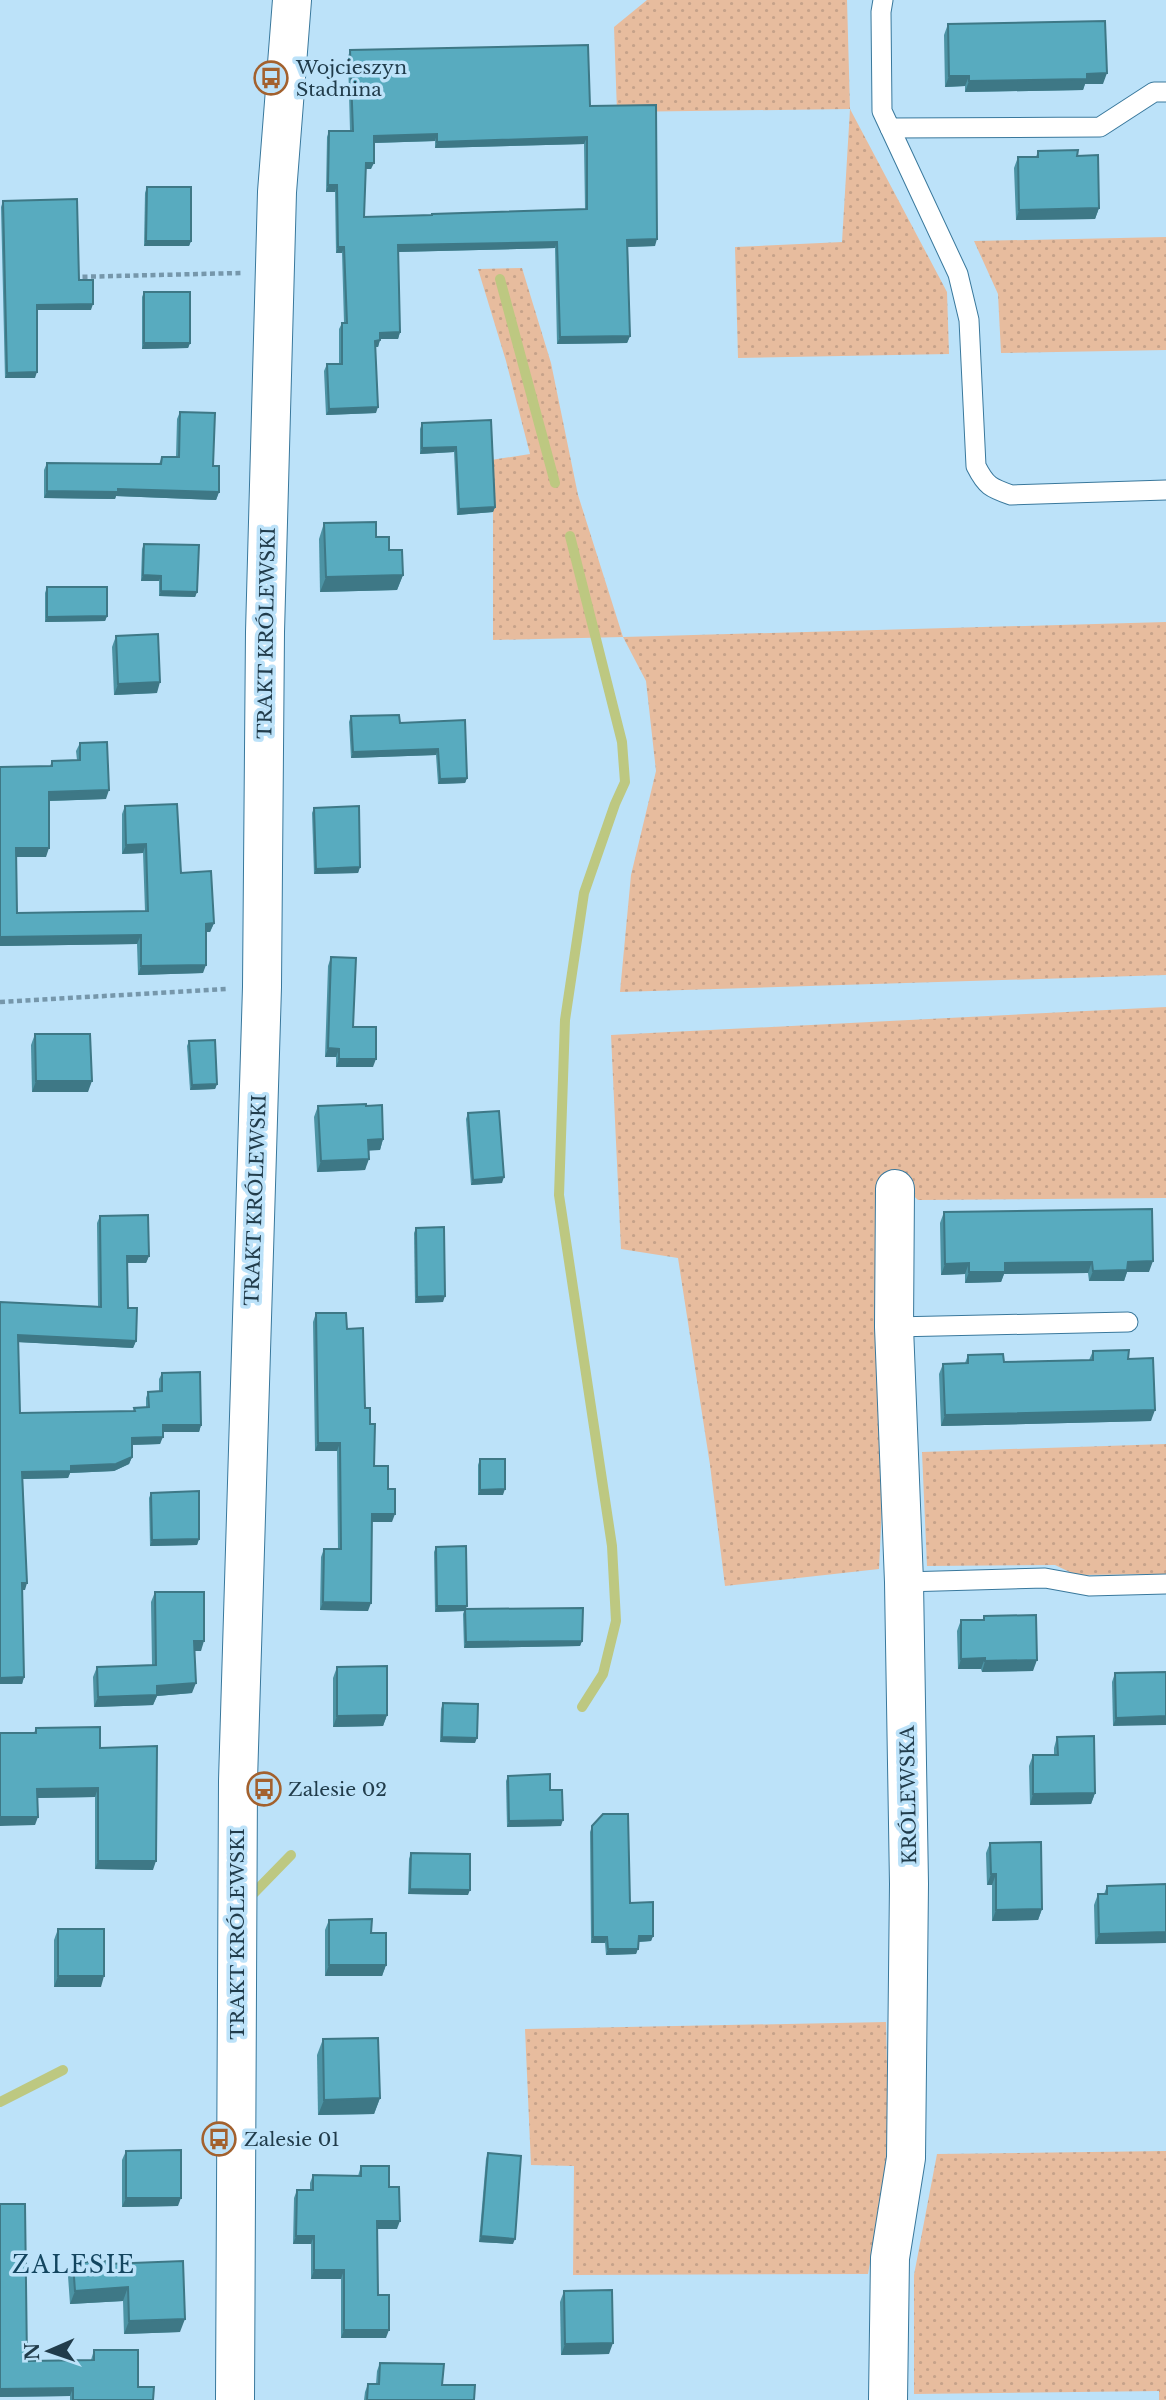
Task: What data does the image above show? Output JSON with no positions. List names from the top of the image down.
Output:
{
  "streets": {
    "street": ["TRAKT KRÓLEWSKI", "KRÓLEWSKA"]
  },
  "districts": ["ZALESIE"],
  "places": {
    "bus stop": ["Wojcieszyn Stadnina", "Zalesie 02", "Zalesie 01"]
  },
  "north": "left"
}
